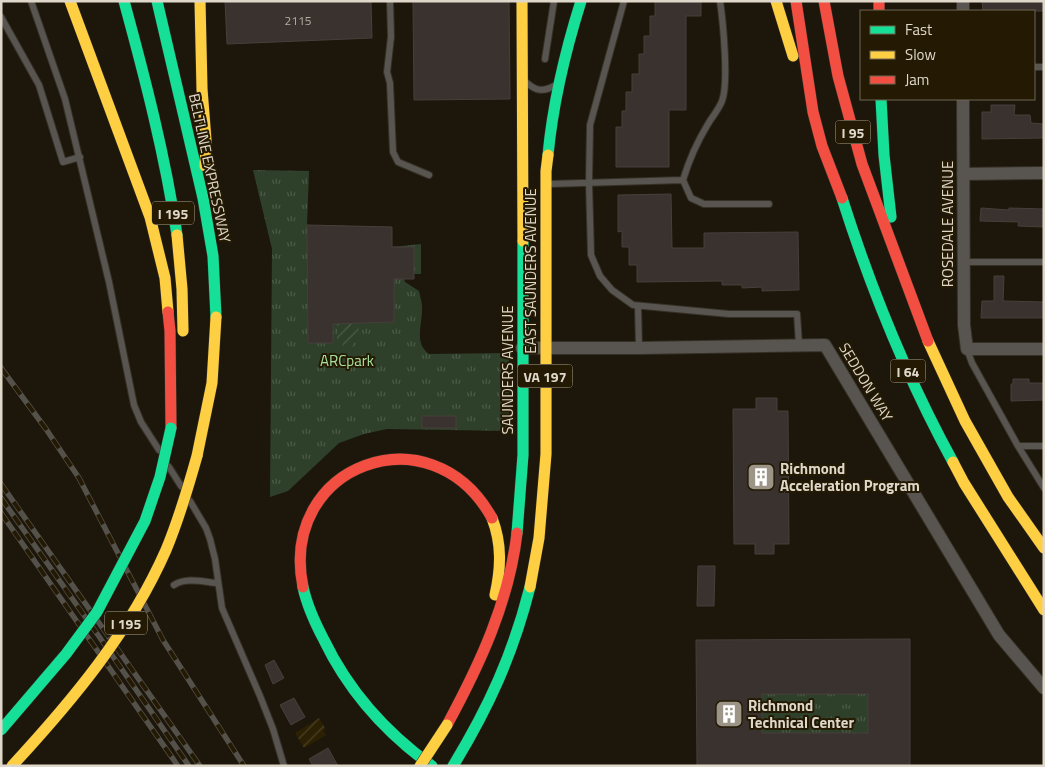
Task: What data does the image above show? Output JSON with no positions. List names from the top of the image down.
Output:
{
  "streets": {
    "main road": [
      "I 95",
      "BELTLINE EXPRESSWAY",
      "I 195",
      "EAST SAUNDERS AVENUE",
      "SAUNDERS AVENUE",
      "I 64",
      "VA 197"
    ],
    "street": ["ROSEDALE AVENUE", "SEDDON WAY"]
  },
  "crossings": [
    ["I 95", "I 64"],
    ["EAST SAUNDERS AVENUE", "SEDDON WAY"],
    ["SAUNDERS AVENUE", "SEDDON WAY"]
  ],
  "parks": ["ARCpark"],
  "places": {
    "building": ["Richmond Acceleration Program", "Richmond Technical Center"]
  },
  "house_numbers": ["2115"],
  "legend": ["Fast", "Slow", "Jam"]
}
